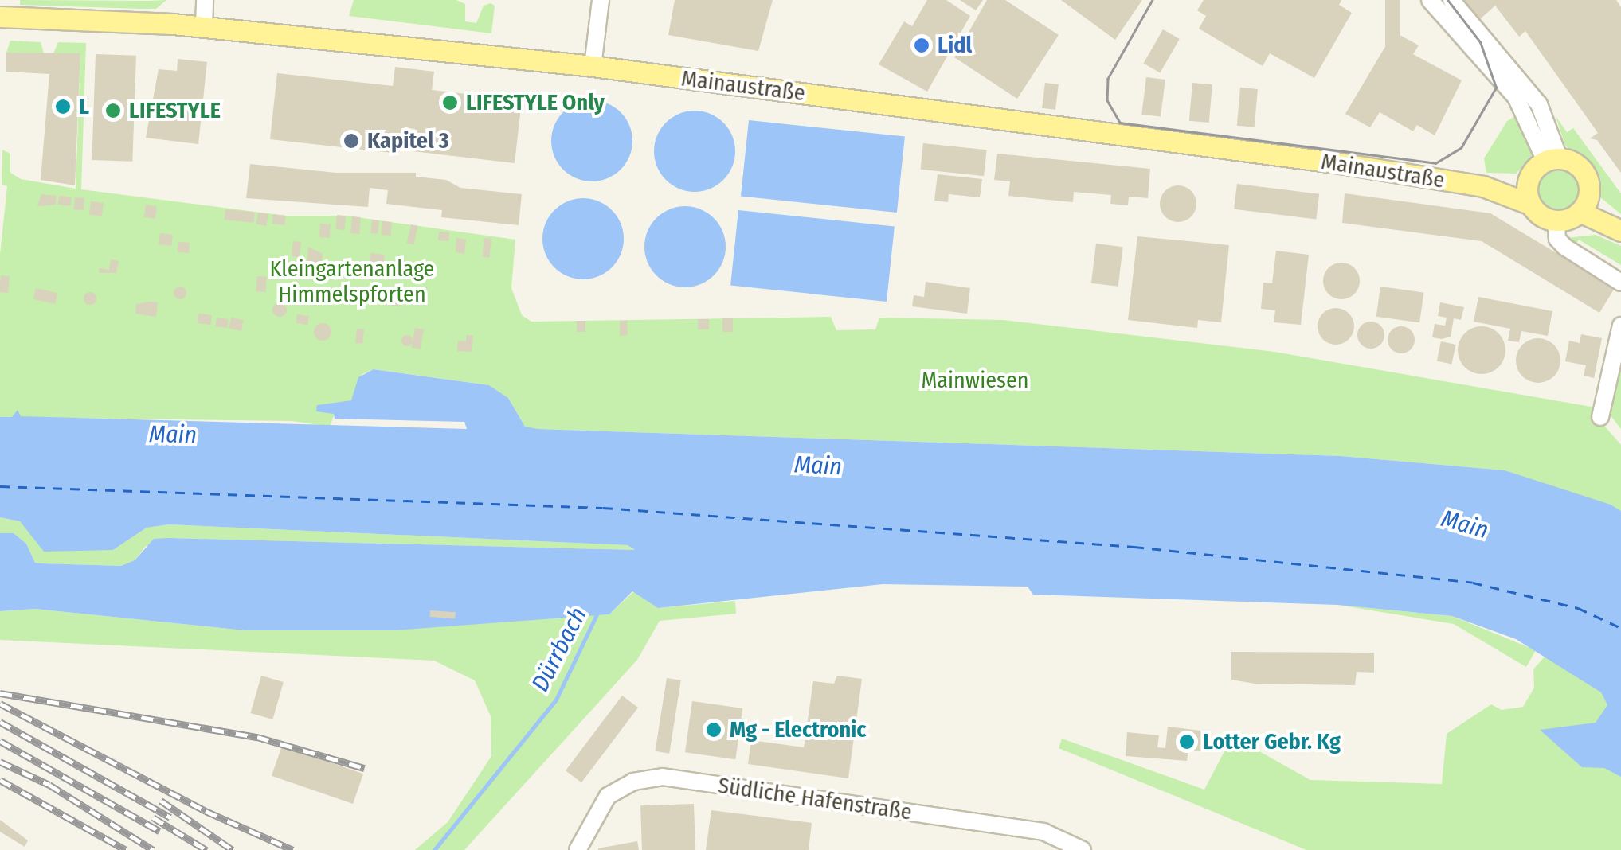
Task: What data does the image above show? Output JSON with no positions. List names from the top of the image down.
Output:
{
  "streets": {
    "main road": ["Mainaustraße"],
    "street": ["Südliche Hafenstraße"]
  },
  "water": ["Main", "Dürrbach"],
  "parks": ["Kleingartenanlage Himmelspforten", "Mainwiesen"],
  "places": [
    "Lidl",
    "LIFESTYLE Only",
    "L",
    "LIFESTYLE",
    "Kapitel 3",
    "Mg - Electronic",
    "Lotter Gebr. Kg"
  ]
}
